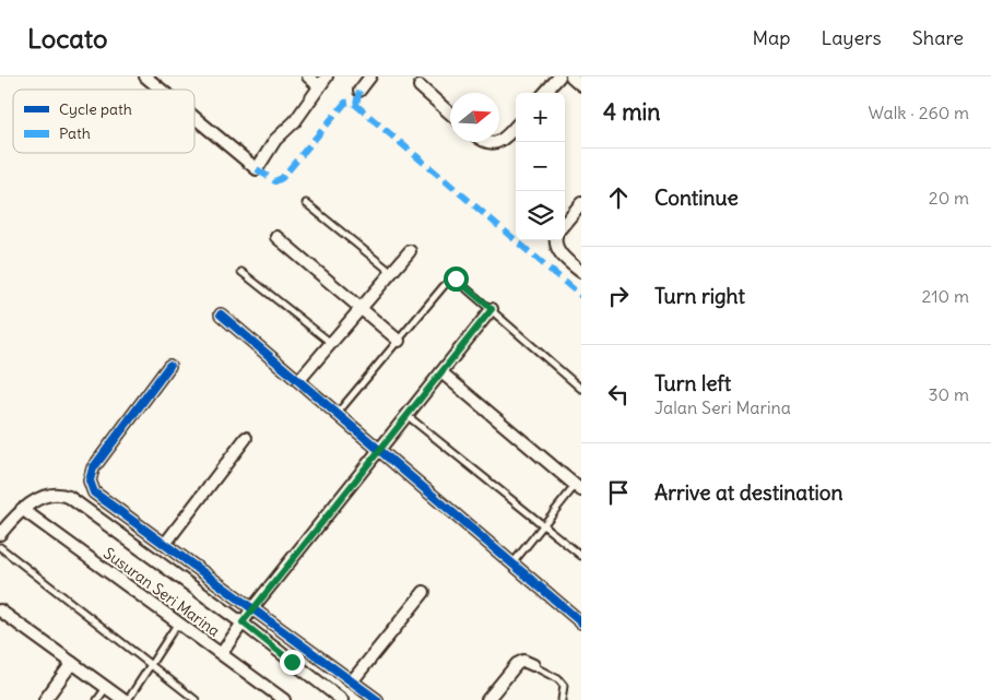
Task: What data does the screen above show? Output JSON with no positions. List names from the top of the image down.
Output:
{
  "streets": {
    "street": ["Susuran Seri Marina"]
  },
  "legend": ["Cycle path", "Path"],
  "north": "right",
  "page": {
    "header": "Locato",
    "nav": ["Map", "Layers", "Share"],
    "heading": ["4 min", "Walk · 260 m"],
    "map_buttons": ["+", "−"],
    "list": [
      ["Continue", "20 m"],
      ["Turn right", "210 m"],
      ["Turn left", "Jalan Seri Marina", "30 m"],
      "Arrive at destination"
    ]
  }
}
